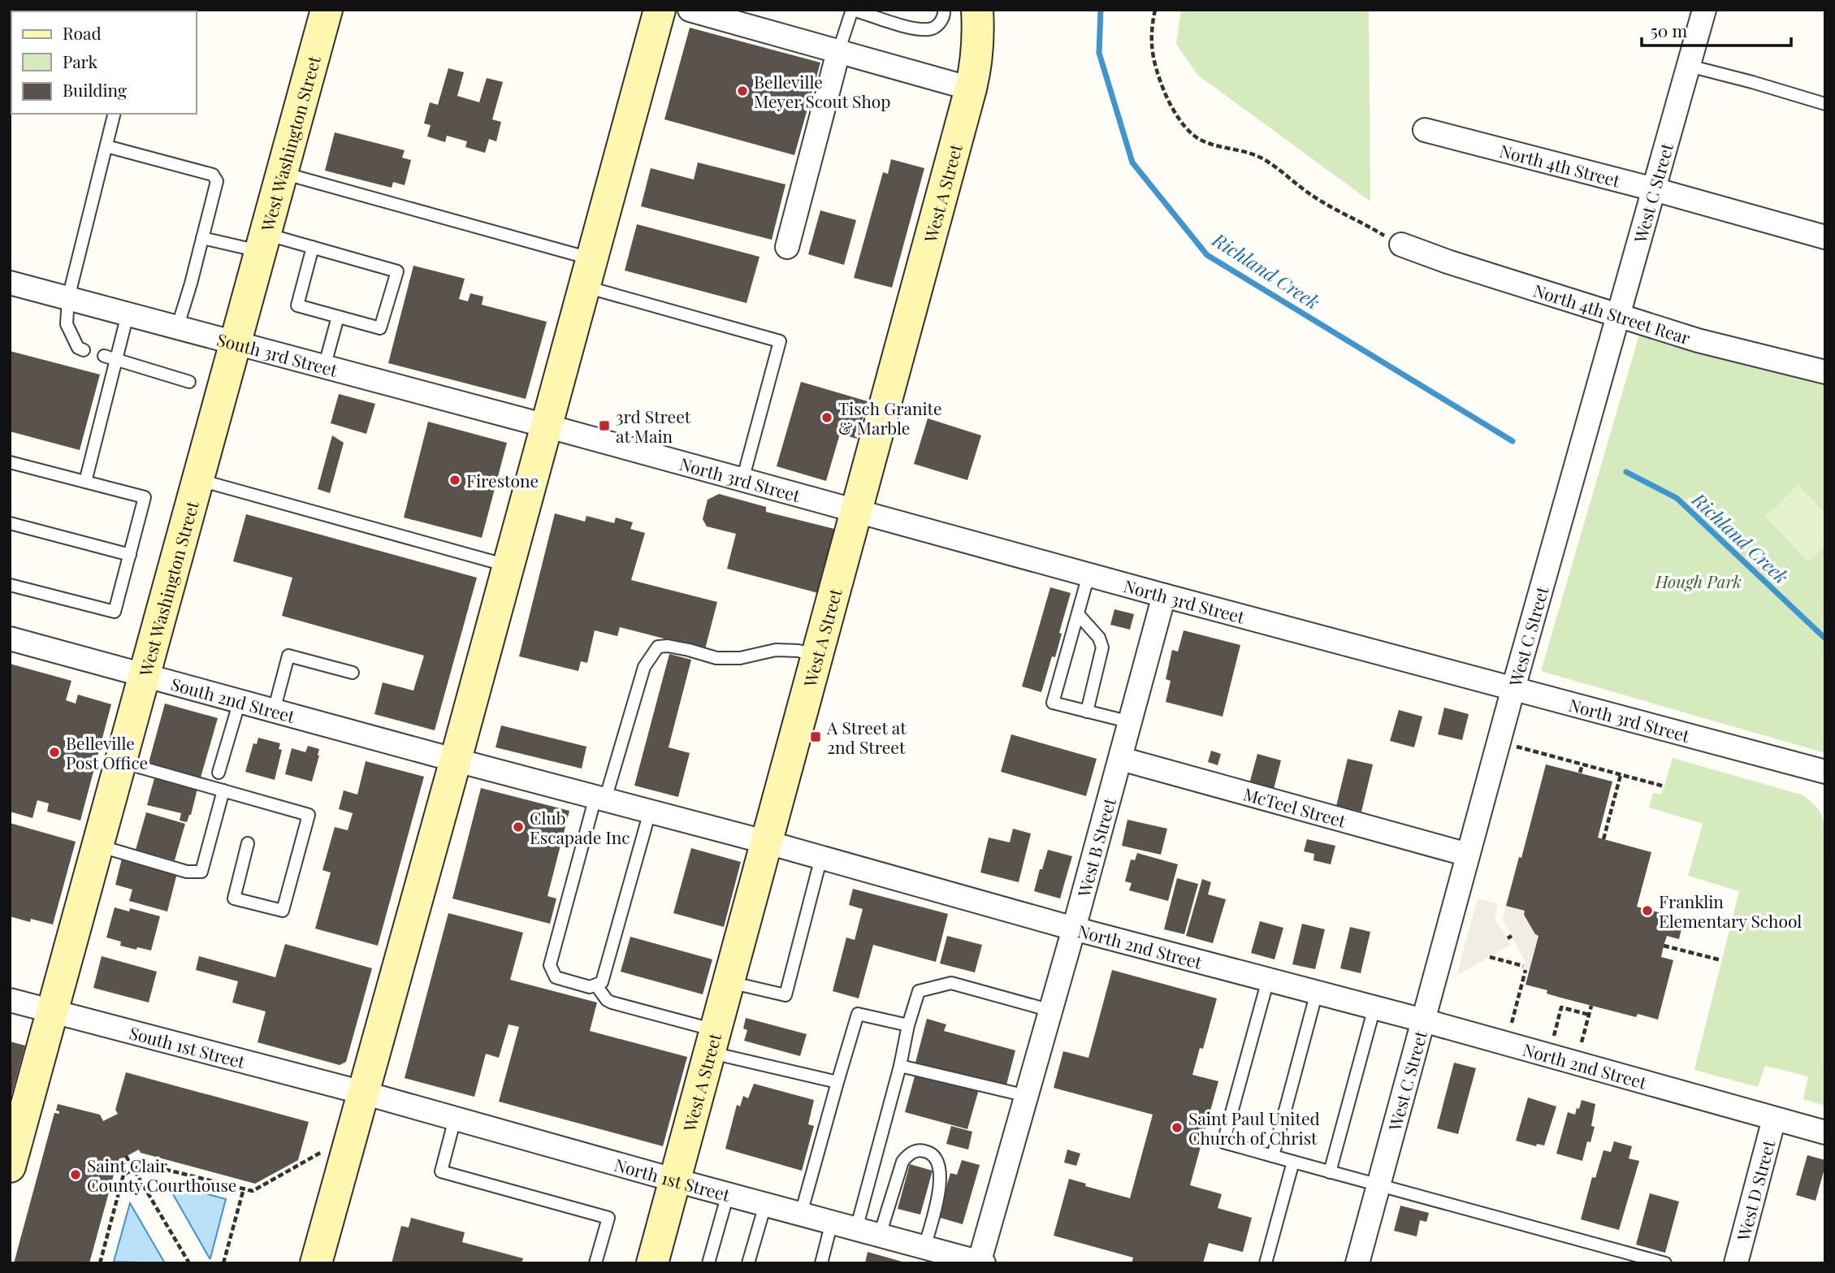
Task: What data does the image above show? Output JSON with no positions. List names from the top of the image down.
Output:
{
  "streets": {
    "main road": ["West Washington Street", "West A Street"],
    "street": [
      "North 4th Street",
      "West C Street",
      "North 4th Street Rear",
      "South 3rd Street",
      "North 3rd Street",
      "South 2nd Street",
      "McTeel Street",
      "West B Street",
      "North 2nd Street",
      "South 1st Street",
      "North 1st Street",
      "West D Street"
    ]
  },
  "crossings": [
    ["West Washington Street", "South 3rd Street"],
    ["West Washington Street", "South 2nd Street"],
    ["West Washington Street", "South 1st Street"],
    ["North 4th Street", "West C Street"],
    ["West C Street", "North 4th Street Rear"],
    ["West C Street", "North 3rd Street"],
    ["West C Street", "McTeel Street"],
    ["West C Street", "North 2nd Street"],
    ["West A Street", "North 3rd Street"],
    ["West A Street", "North 2nd Street"],
    ["West A Street", "North 1st Street"],
    ["South 3rd Street", "North 3rd Street"],
    ["North 3rd Street", "West B Street"],
    ["South 2nd Street", "North 2nd Street"],
    ["McTeel Street", "West B Street"],
    ["West B Street", "North 2nd Street"],
    ["West B Street", "North 1st Street"],
    ["North 2nd Street", "West D Street"],
    ["South 1st Street", "North 1st Street"]
  ],
  "water": ["Richland Creek"],
  "parks": ["Hough Park"],
  "places": {
    "other": [
      "Belleville Meyer Scout Shop",
      "Tisch Granite & Marble",
      "Firestone",
      "Belleville Post Office",
      "Club Escapade Inc",
      "Franklin Elementary School",
      "Saint Paul United Church of Christ",
      "Saint Clair County Courthouse"
    ],
    "transit": ["3rd Street at Main", "A Street at 2nd Street"]
  },
  "legend": ["Road", "Park", "Building"],
  "scale_bar": "50 m"
}
